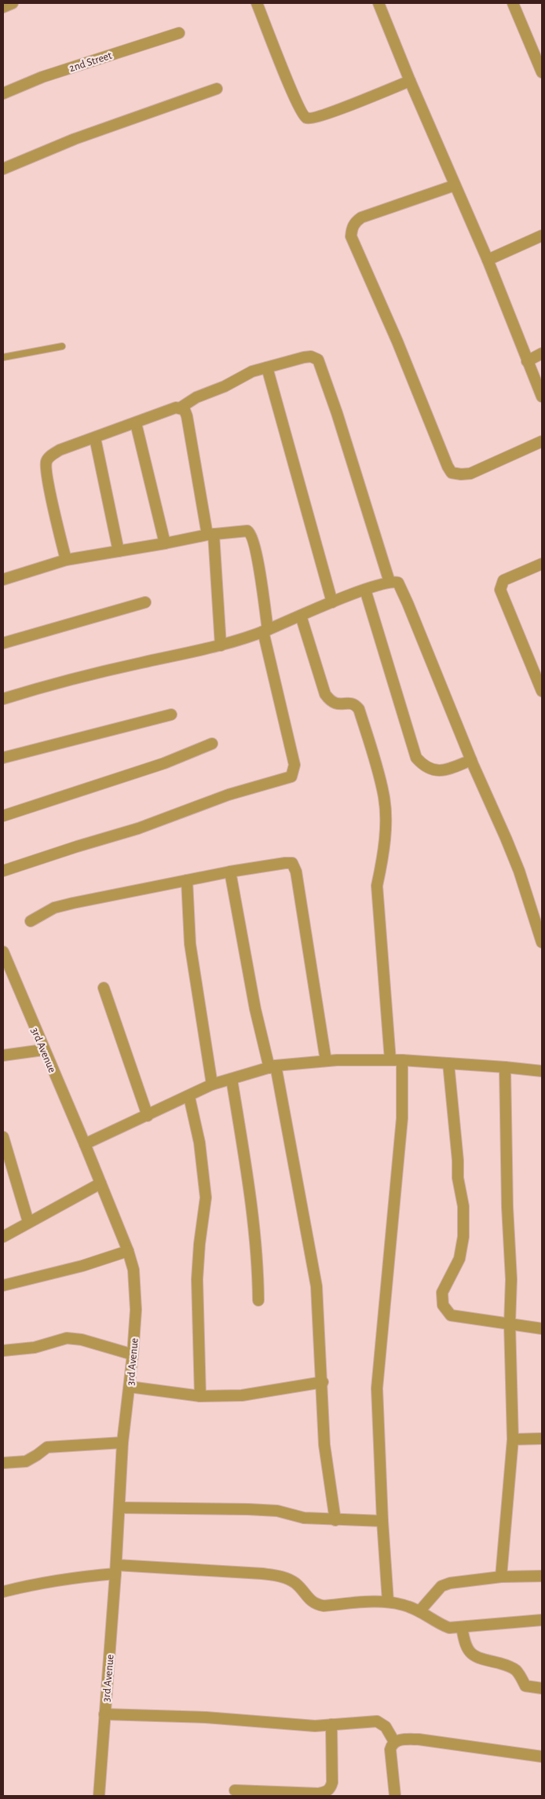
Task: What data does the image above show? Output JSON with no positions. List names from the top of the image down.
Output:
{
  "streets": {
    "street": ["2nd Street", "3rd Avenue"]
  }
}
